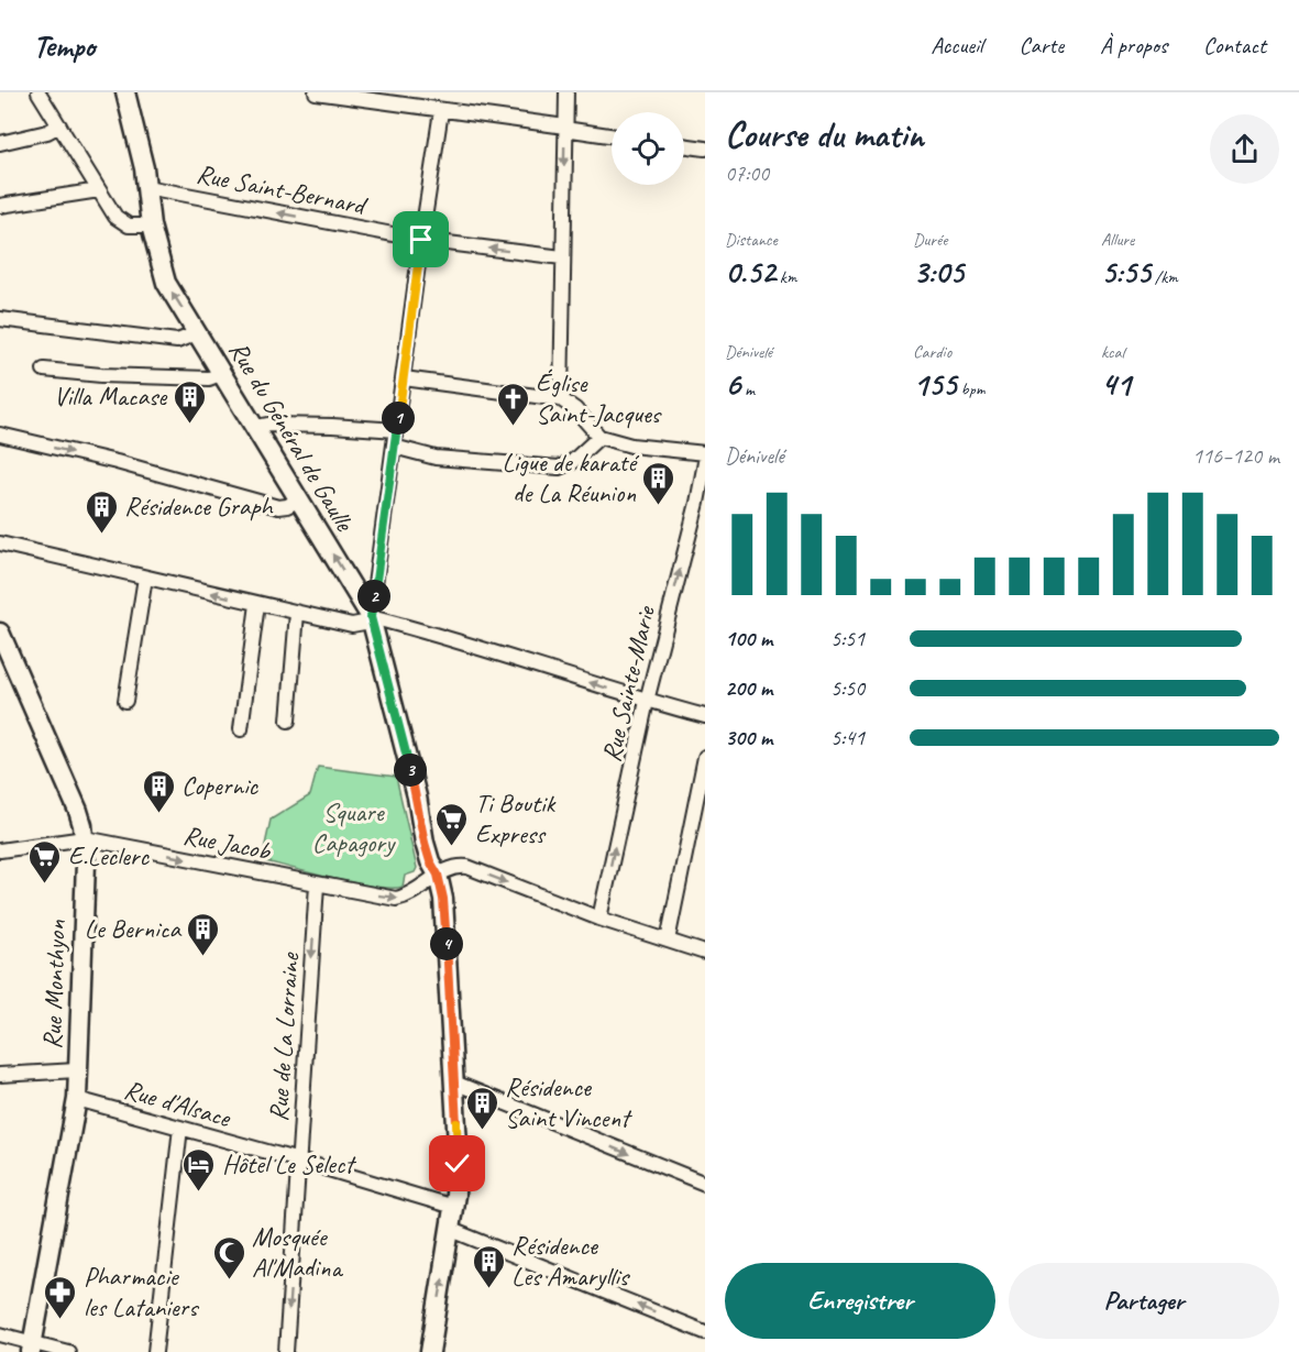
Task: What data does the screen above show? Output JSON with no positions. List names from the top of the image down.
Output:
{
  "streets": {
    "main road": ["Rue du Général de Gaulle", "Rue Monthyon"],
    "street": [
      "Rue Saint-Bernard",
      "Rue Sainte-Marie",
      "Rue Jacob",
      "Rue de La Lorraine",
      "Rue d'Alsace"
    ]
  },
  "crossings": [
    ["Rue Saint-Bernard", "Rue du Général de Gaulle"],
    ["Rue du Général de Gaulle", "Rue Jacob"],
    ["Rue du Général de Gaulle", "Rue d'Alsace"],
    ["Rue Jacob", "Rue Monthyon"],
    ["Rue Jacob", "Rue de La Lorraine"],
    ["Rue Monthyon", "Rue d'Alsace"],
    ["Rue de La Lorraine", "Rue d'Alsace"]
  ],
  "one_way": ["Rue Saint-Bernard", "Rue Jacob", "Rue de La Lorraine"],
  "parks": ["Square Capagory"],
  "places": {
    "building": [
      "Villa Macase",
      "Ligue de karaté de La Réunion",
      "Résidence Graph",
      "Copernic",
      "Le Bernica",
      "Résidence Saint Vincent",
      "Résidence Les Amaryllis"
    ],
    "church": ["Église Saint-Jacques"],
    "supermarket": ["Ti Boutik Express", "E.Leclerc"],
    "hotel": ["Hôtel Le Select"],
    "mosque": ["Mosquée Al'Madina"],
    "pharmacy": ["Pharmacie les Lataniers"]
  },
  "page": {
    "header": "Tempo",
    "nav": [
      "Accueil",
      "Carte",
      "À propos",
      "Contact"
    ],
    "heading": ["Course du matin", "07:00"],
    "stats": [
      ["Distance", "0.52 km"],
      ["Durée", "3:05"],
      ["Allure", "5:55 /km"],
      ["Dénivelé", "6 m"],
      ["Cardio", "155 bpm"],
      ["kcal", "41"]
    ],
    "pins": [
      "1",
      "2",
      "3",
      "4"
    ],
    "chart": ["Dénivelé", "116–120 m"],
    "list": [
      {
        "name": "100 m",
        "note": "5:51"
      },
      {
        "name": "200 m",
        "note": "5:50"
      },
      {
        "name": "300 m",
        "note": "5:41"
      }
    ],
    "buttons": ["Enregistrer", "Partager"]
  }
}
